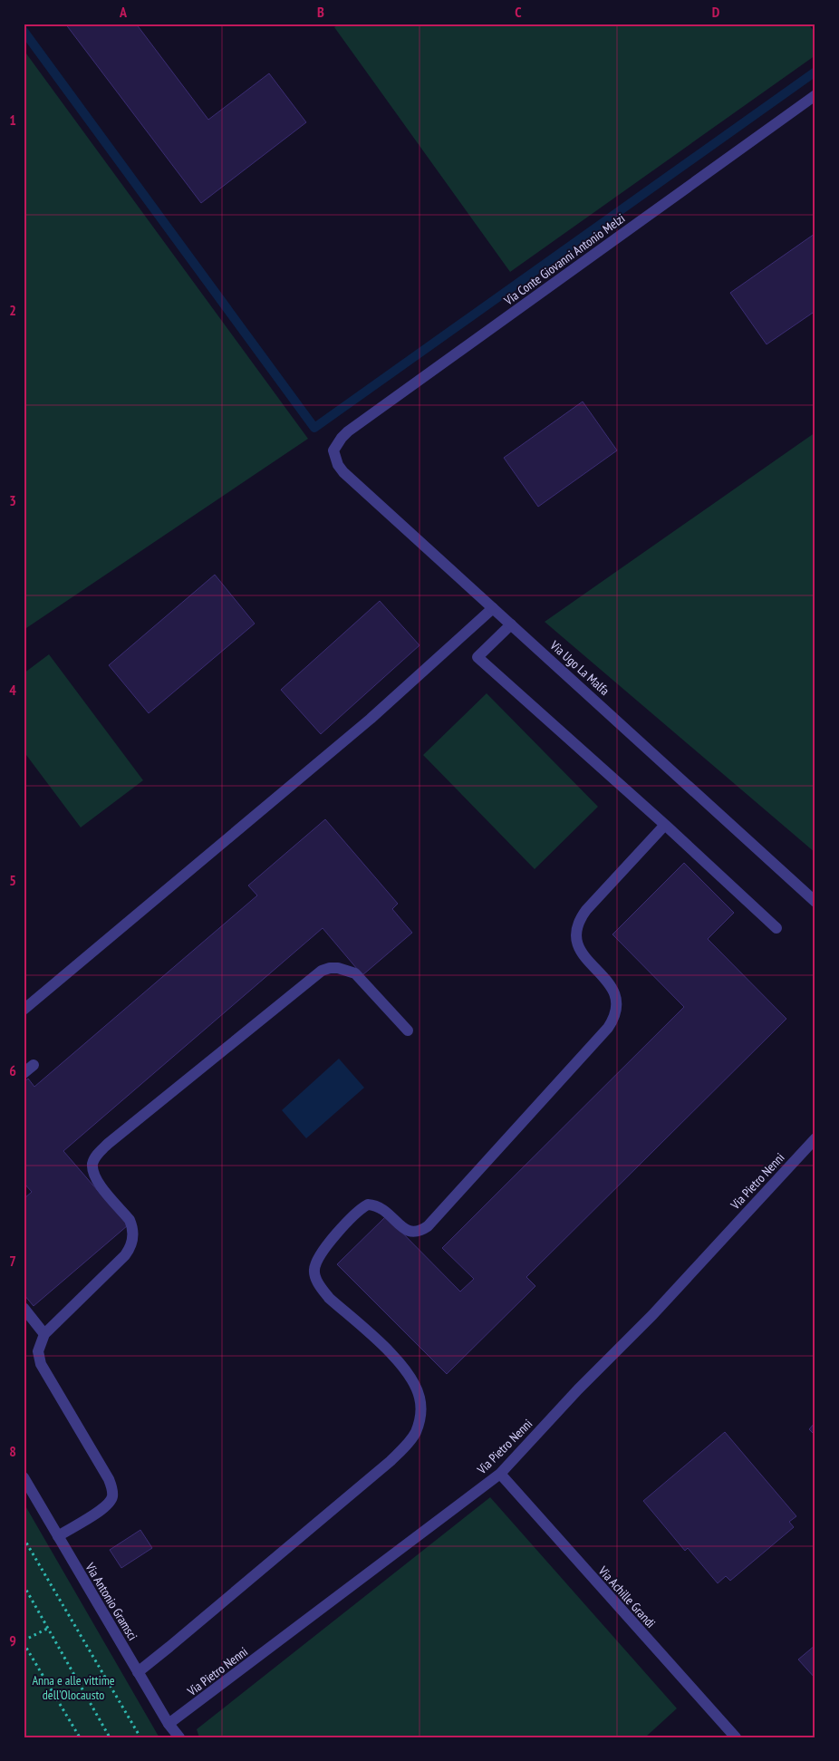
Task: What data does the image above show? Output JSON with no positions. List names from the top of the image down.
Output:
{
  "streets": {
    "street": [
      "Via Conte Giovanni Antonio Melzi",
      "Via Ugo La Malfa",
      "Via Pietro Nenni",
      "Via Achille Grandi",
      "Via Antonio Gramsci"
    ]
  },
  "crossings": [
    ["Via Conte Giovanni Antonio Melzi", "Via Ugo La Malfa"],
    ["Via Pietro Nenni", "Via Achille Grandi"],
    ["Via Pietro Nenni", "Via Antonio Gramsci"]
  ],
  "parks": ["Anna e alle vittime dell’Olocausto"],
  "grid": {
    "columns": [
      "A",
      "B",
      "C",
      "D"
    ],
    "rows": [
      "1",
      "2",
      "3",
      "4",
      "5",
      "6",
      "7",
      "8",
      "9"
    ]
  }
}
